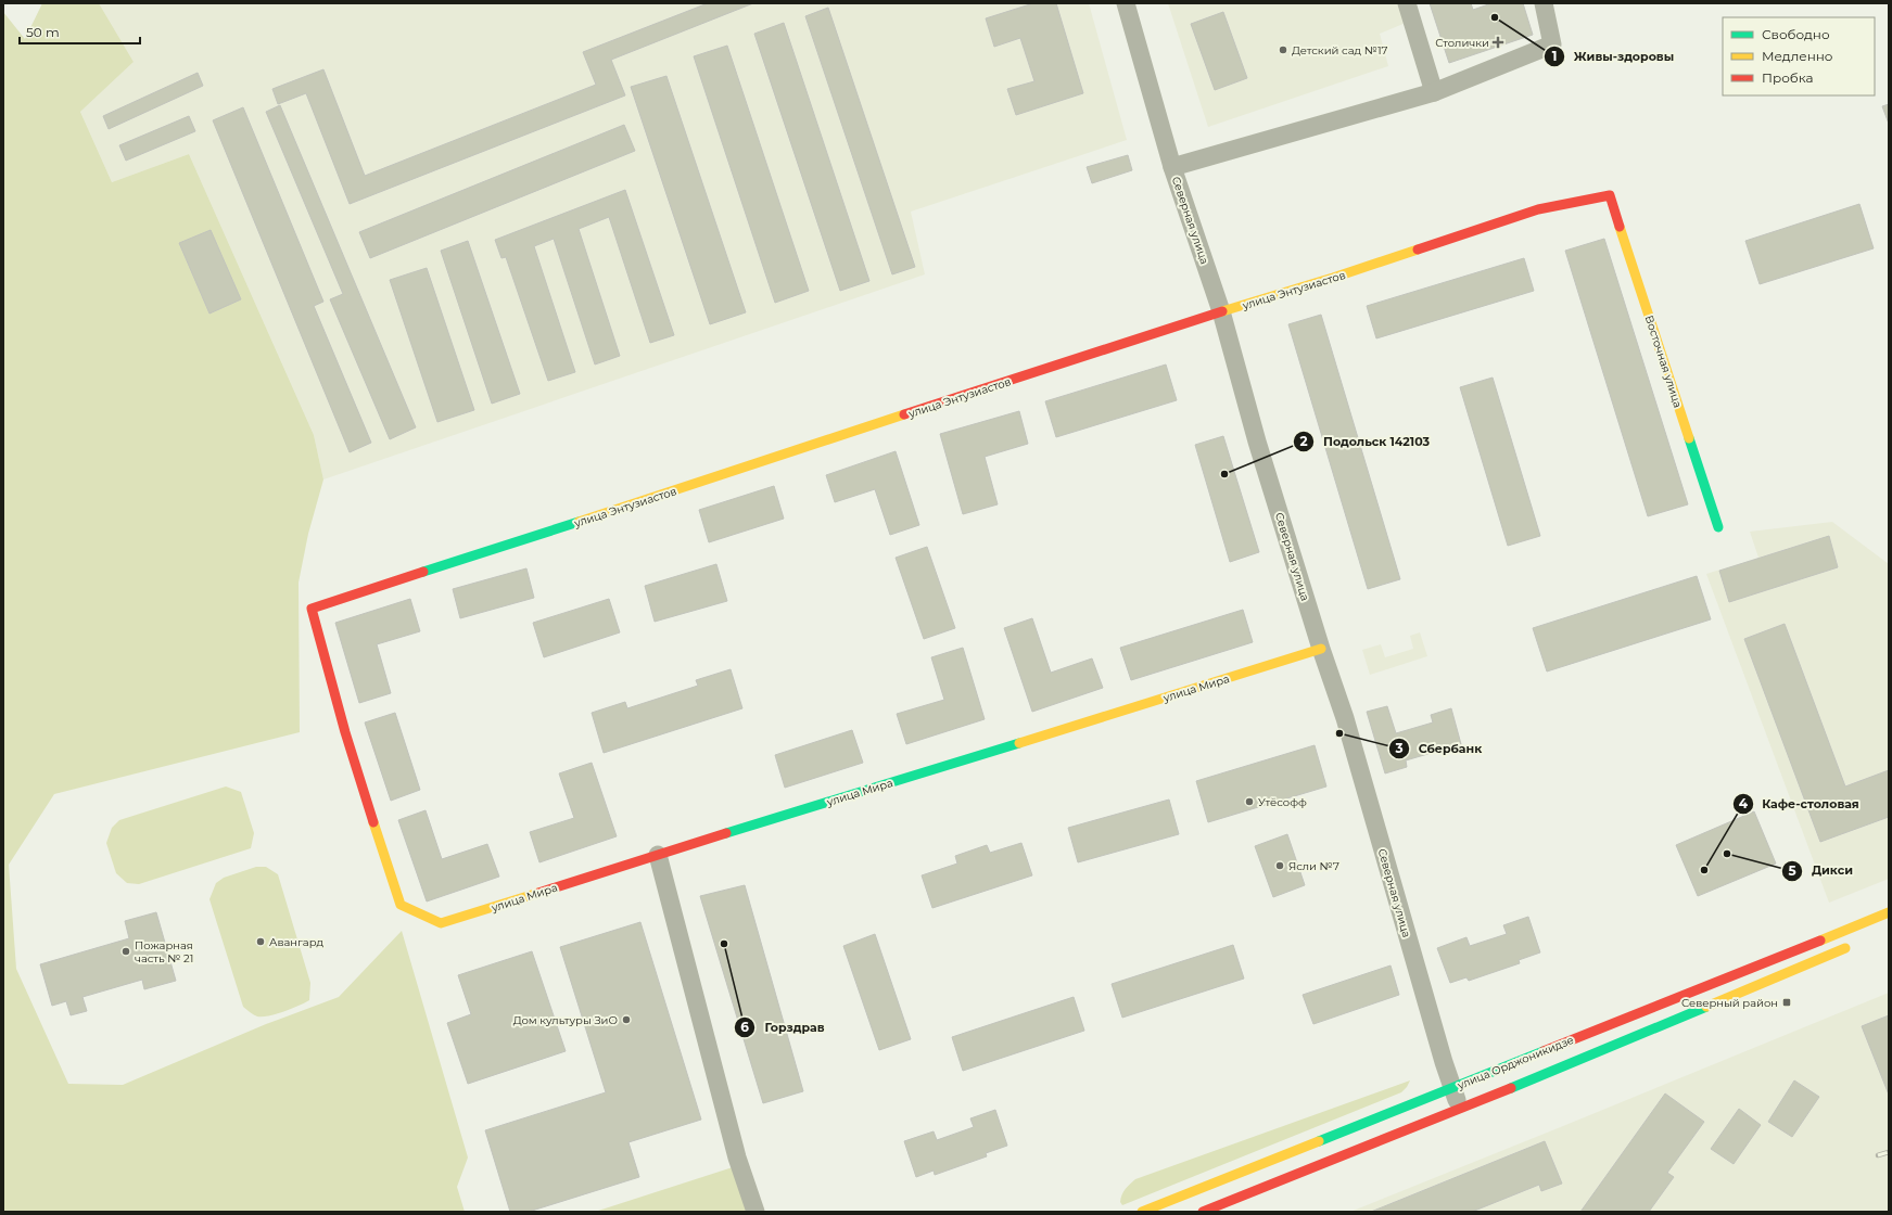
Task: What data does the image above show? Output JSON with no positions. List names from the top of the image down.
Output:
{
  "streets": {
    "street": [
      "Северная улица",
      "улица Энтузиастов",
      "Восточная улица",
      "улица Мира",
      "улица Орджоникидзе"
    ]
  },
  "crossings": [
    ["Северная улица", "улица Энтузиастов"],
    ["Северная улица", "улица Мира"],
    ["Северная улица", "улица Орджоникидзе"],
    ["улица Энтузиастов", "Восточная улица"],
    ["улица Энтузиастов", "улица Мира"]
  ],
  "places": {
    "other": [
      "Живы-здоровы",
      "Детский сад №17",
      "Подольск 142103",
      "Сбербанк",
      "Утёсофф",
      "Дикси",
      "Ясли №7",
      "Кафе-столовая",
      "Авангард",
      "Горздрав",
      "Пожарная часть № 21",
      "Дом культуры ЗиО"
    ],
    "health": ["Столички"],
    "transit": ["Северный район"]
  },
  "legend": ["Свободно", "Медленно", "Пробка"],
  "scale_bar": "50 m"
}
